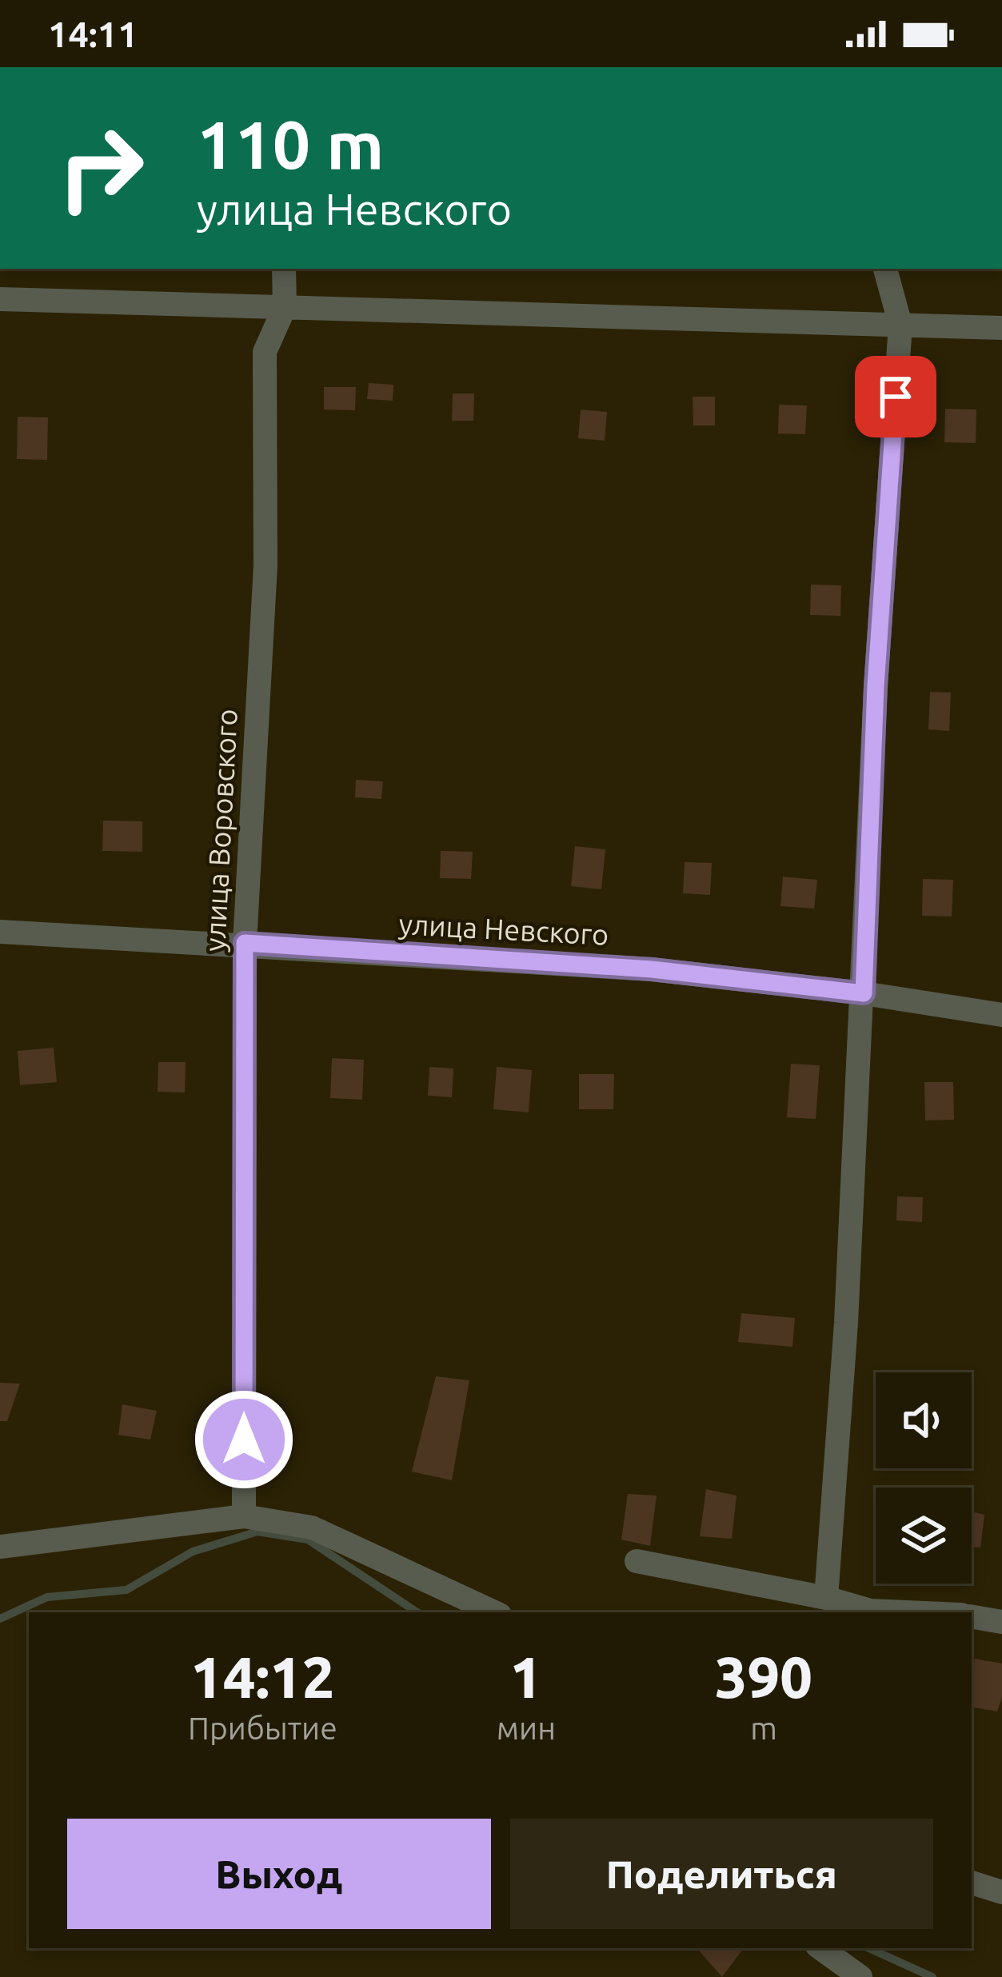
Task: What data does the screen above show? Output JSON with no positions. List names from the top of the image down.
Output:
{
  "streets": {
    "street": ["улица Воровского", "улица Невского"]
  },
  "crossings": [
    ["улица Воровского", "улица Невского"]
  ],
  "page": {
    "status": "14:11",
    "turn": ["110 m", "улица Невского"],
    "eta": [
      "14:12",
      "Прибытие",
      "1",
      "мин",
      "390",
      "m"
    ],
    "buttons": ["Выход", "Поделиться"]
  }
}
